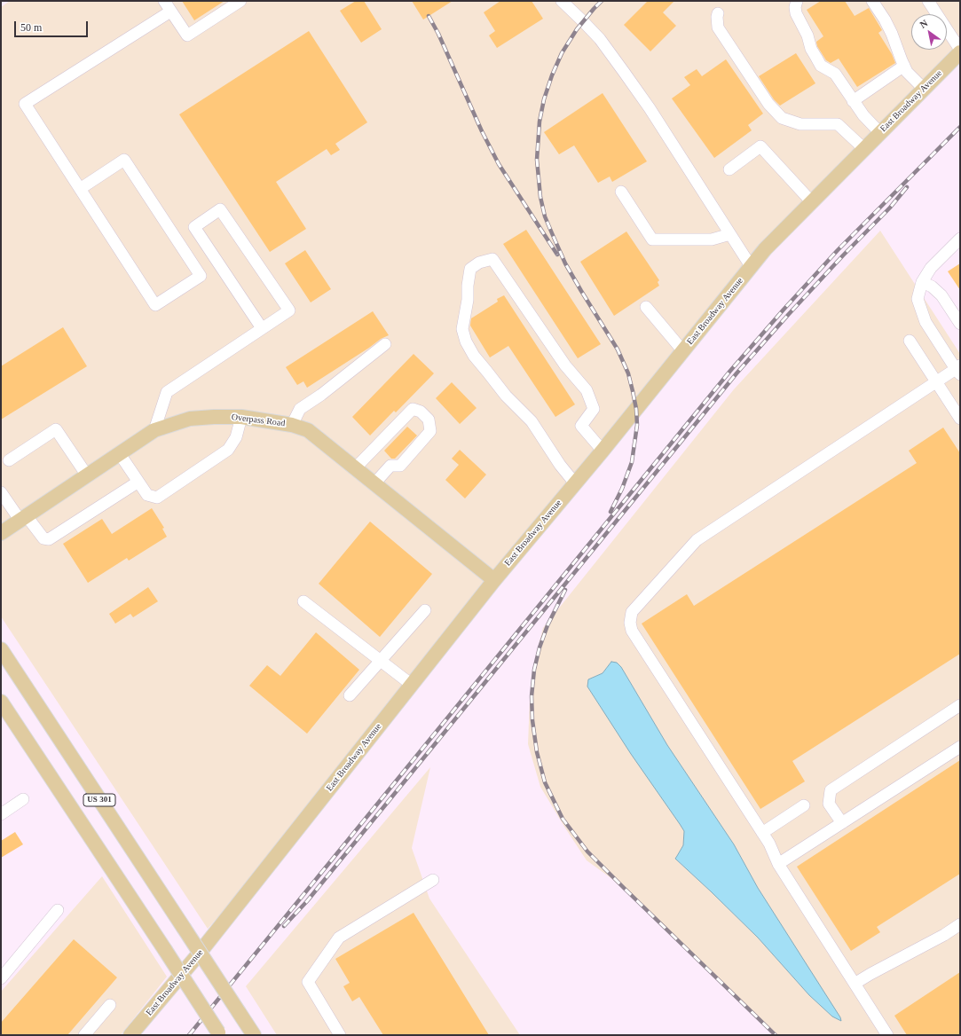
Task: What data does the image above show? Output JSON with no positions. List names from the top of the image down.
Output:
{
  "streets": {
    "main road": ["East Broadway Avenue", "Overpass Road", "US 301"]
  },
  "crossings": [
    ["East Broadway Avenue", "Overpass Road"]
  ],
  "scale_bar": "50 m",
  "north": "top left"
}
